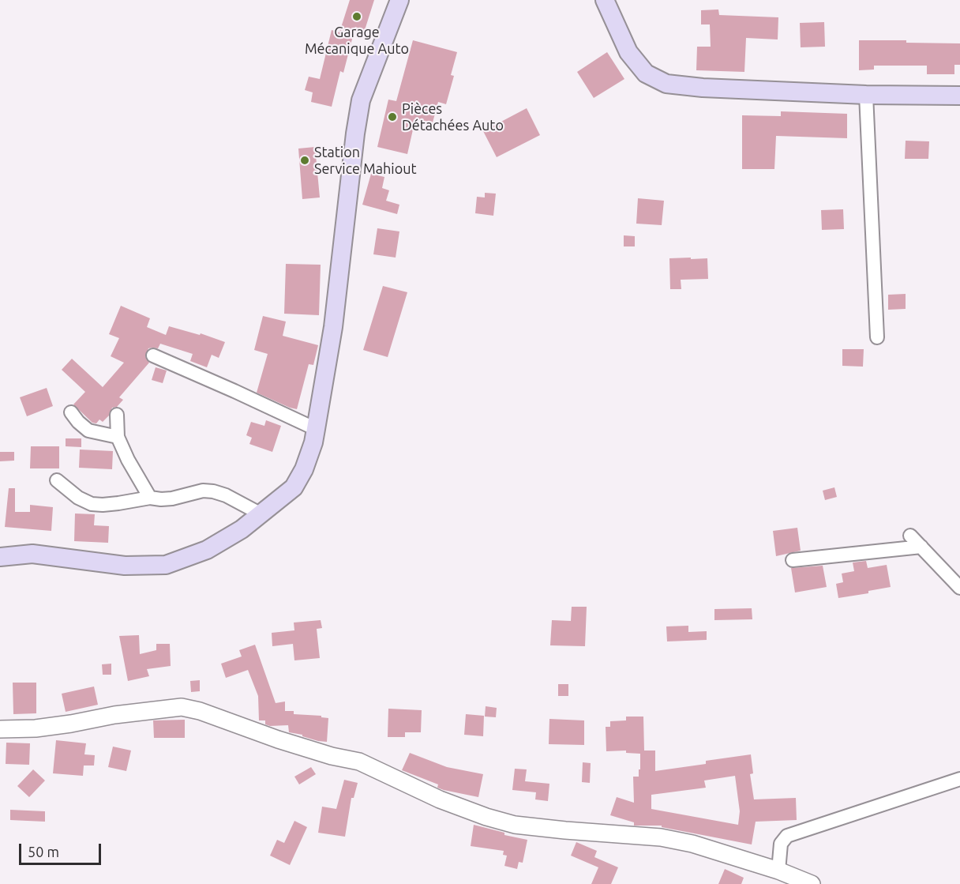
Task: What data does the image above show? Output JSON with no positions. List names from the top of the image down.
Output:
{
  "places": ["Garage Mécanique Auto", "Pièces Détachées Auto", "Station Service Mahiout"],
  "scale_bar": "50 m"
}
